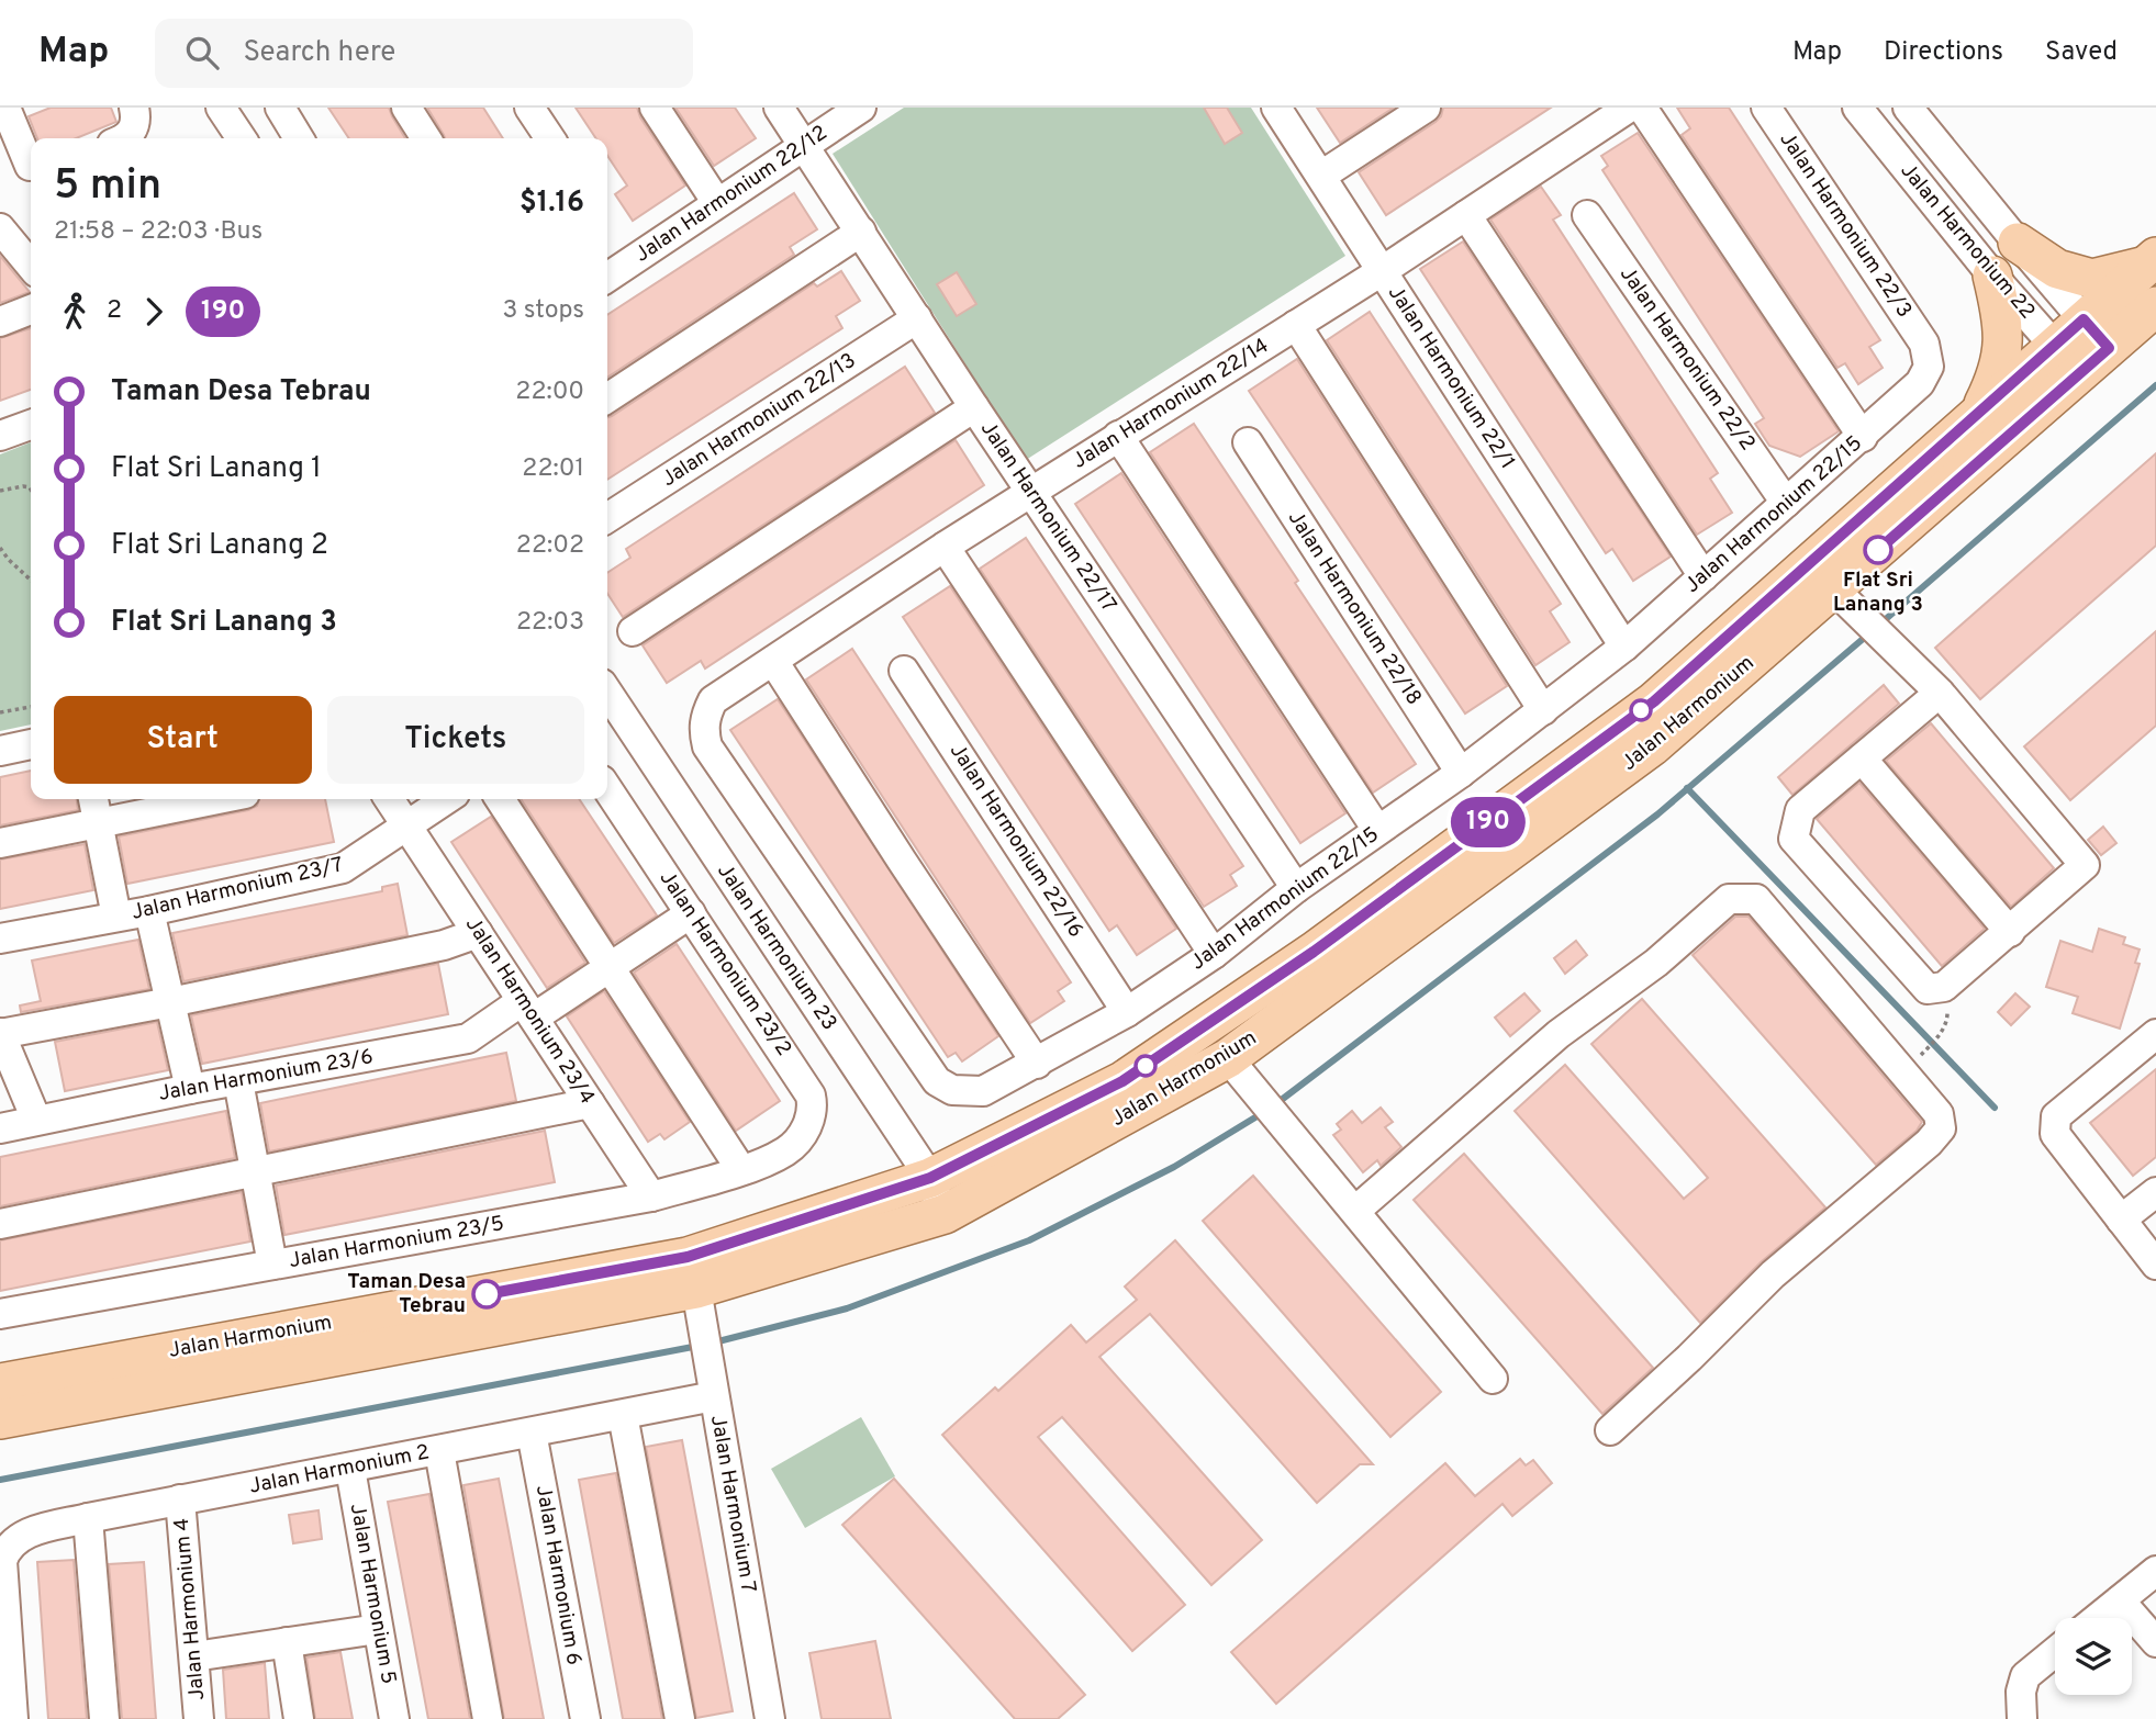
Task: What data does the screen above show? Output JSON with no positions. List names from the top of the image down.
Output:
{
  "streets": {
    "main road": ["Jalan Harmonium"],
    "street": [
      "Jalan Harmonium 22/12",
      "Jalan Harmonium 22/3",
      "Jalan Harmonium 22",
      "Jalan Harmonium 22/2",
      "Jalan Harmonium 22/1",
      "Jalan Harmonium 22/14",
      "Jalan Harmonium 22/13",
      "Jalan Harmonium 22/15",
      "Jalan Harmonium 22/17",
      "Jalan Harmonium 22/18",
      "Jalan Harmonium 22/16",
      "Jalan Harmonium 23/7",
      "Jalan Harmonium 23",
      "Jalan Harmonium 23/2",
      "Jalan Harmonium 23/4",
      "Jalan Harmonium 23/6",
      "Jalan Harmonium 23/5",
      "Jalan Harmonium 2",
      "Jalan Harmonium 7",
      "Jalan Harmonium 6",
      "Jalan Harmonium 5",
      "Jalan Harmonium 4"
    ]
  },
  "crossings": [
    ["Jalan Harmonium 22/12", "Jalan Harmonium 22/17"],
    ["Jalan Harmonium 22/3", "Jalan Harmonium 22/15"],
    ["Jalan Harmonium 22", "Jalan Harmonium"],
    ["Jalan Harmonium 22/2", "Jalan Harmonium 22/15"],
    ["Jalan Harmonium 22/1", "Jalan Harmonium 22/14"],
    ["Jalan Harmonium 22/1", "Jalan Harmonium 22/15"],
    ["Jalan Harmonium 22/14", "Jalan Harmonium 22/15"],
    ["Jalan Harmonium 22/14", "Jalan Harmonium 22/17"],
    ["Jalan Harmonium 22/13", "Jalan Harmonium 22/17"],
    ["Jalan Harmonium 22/15", "Jalan Harmonium 22/17"],
    ["Jalan Harmonium 22/15", "Jalan Harmonium 22/18"],
    ["Jalan Harmonium 22/15", "Jalan Harmonium 22/16"],
    ["Jalan Harmonium", "Jalan Harmonium 23"],
    ["Jalan Harmonium", "Jalan Harmonium 7"],
    ["Jalan Harmonium 23/7", "Jalan Harmonium 23/4"],
    ["Jalan Harmonium 23/2", "Jalan Harmonium 23/6"],
    ["Jalan Harmonium 23/2", "Jalan Harmonium 23/5"],
    ["Jalan Harmonium 23/4", "Jalan Harmonium 23/6"],
    ["Jalan Harmonium 23/4", "Jalan Harmonium 23/5"],
    ["Jalan Harmonium 2", "Jalan Harmonium 7"],
    ["Jalan Harmonium 2", "Jalan Harmonium 6"],
    ["Jalan Harmonium 2", "Jalan Harmonium 5"],
    ["Jalan Harmonium 2", "Jalan Harmonium 4"]
  ],
  "places": ["Flat Sri Lanang 3", "Taman Desa Tebrau"],
  "lines": ["bus line 190"],
  "page": {
    "header": "Map",
    "search": "Search here",
    "nav": ["Map", "Directions", "Saved"],
    "on_map": "190",
    "heading": ["5 min", "21:58 – 22:03 · Bus", "$1.16"],
    "legs": ["2", "190", "3 stops"],
    "list": [
      {
        "name": "Taman Desa Tebrau",
        "value": "22:00"
      },
      {
        "name": "Flat Sri Lanang 1",
        "value": "22:01"
      },
      {
        "name": "Flat Sri Lanang 2",
        "value": "22:02"
      },
      {
        "name": "Flat Sri Lanang 3",
        "value": "22:03"
      }
    ],
    "buttons": ["Start", "Tickets"]
  }
}
